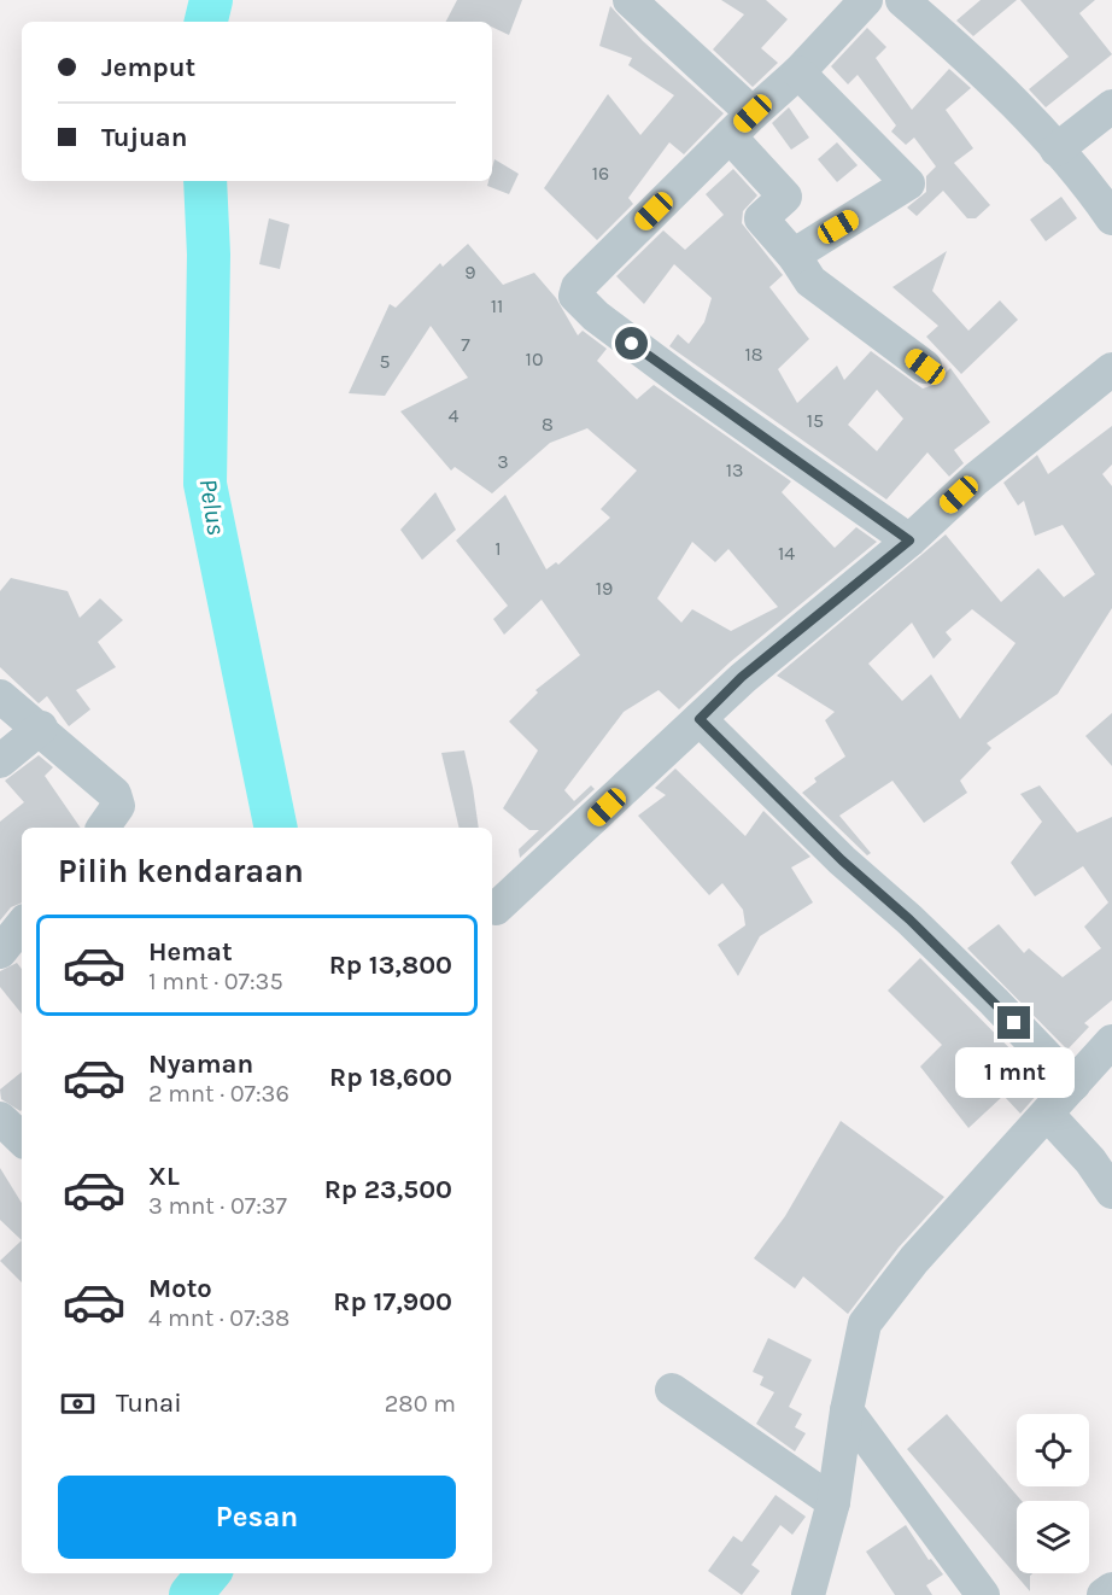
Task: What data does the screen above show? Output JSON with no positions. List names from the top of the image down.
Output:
{
  "water": ["Pelus"],
  "house_numbers": [
    "16",
    "9",
    "11",
    "7",
    "18",
    "10",
    "5",
    "4",
    "15",
    "8",
    "3",
    "13",
    "1",
    "14",
    "19"
  ],
  "page": {
    "banner": ["Jemput", "Tujuan"],
    "heading": "Pilih kendaraan",
    "list": [
      {
        "name": "Hemat",
        "note": "1 mnt · 07:35",
        "value": "Rp 13,800"
      },
      {
        "name": "Nyaman",
        "note": "2 mnt · 07:36",
        "value": "Rp 18,600"
      },
      {
        "name": "XL",
        "note": "3 mnt · 07:37",
        "value": "Rp 23,500"
      },
      {
        "name": "Moto",
        "note": "4 mnt · 07:38",
        "value": "Rp 17,900"
      }
    ],
    "bubble": "1 mnt",
    "pay": ["Tunai", "280 m"],
    "buttons": "Pesan"
  }
}
